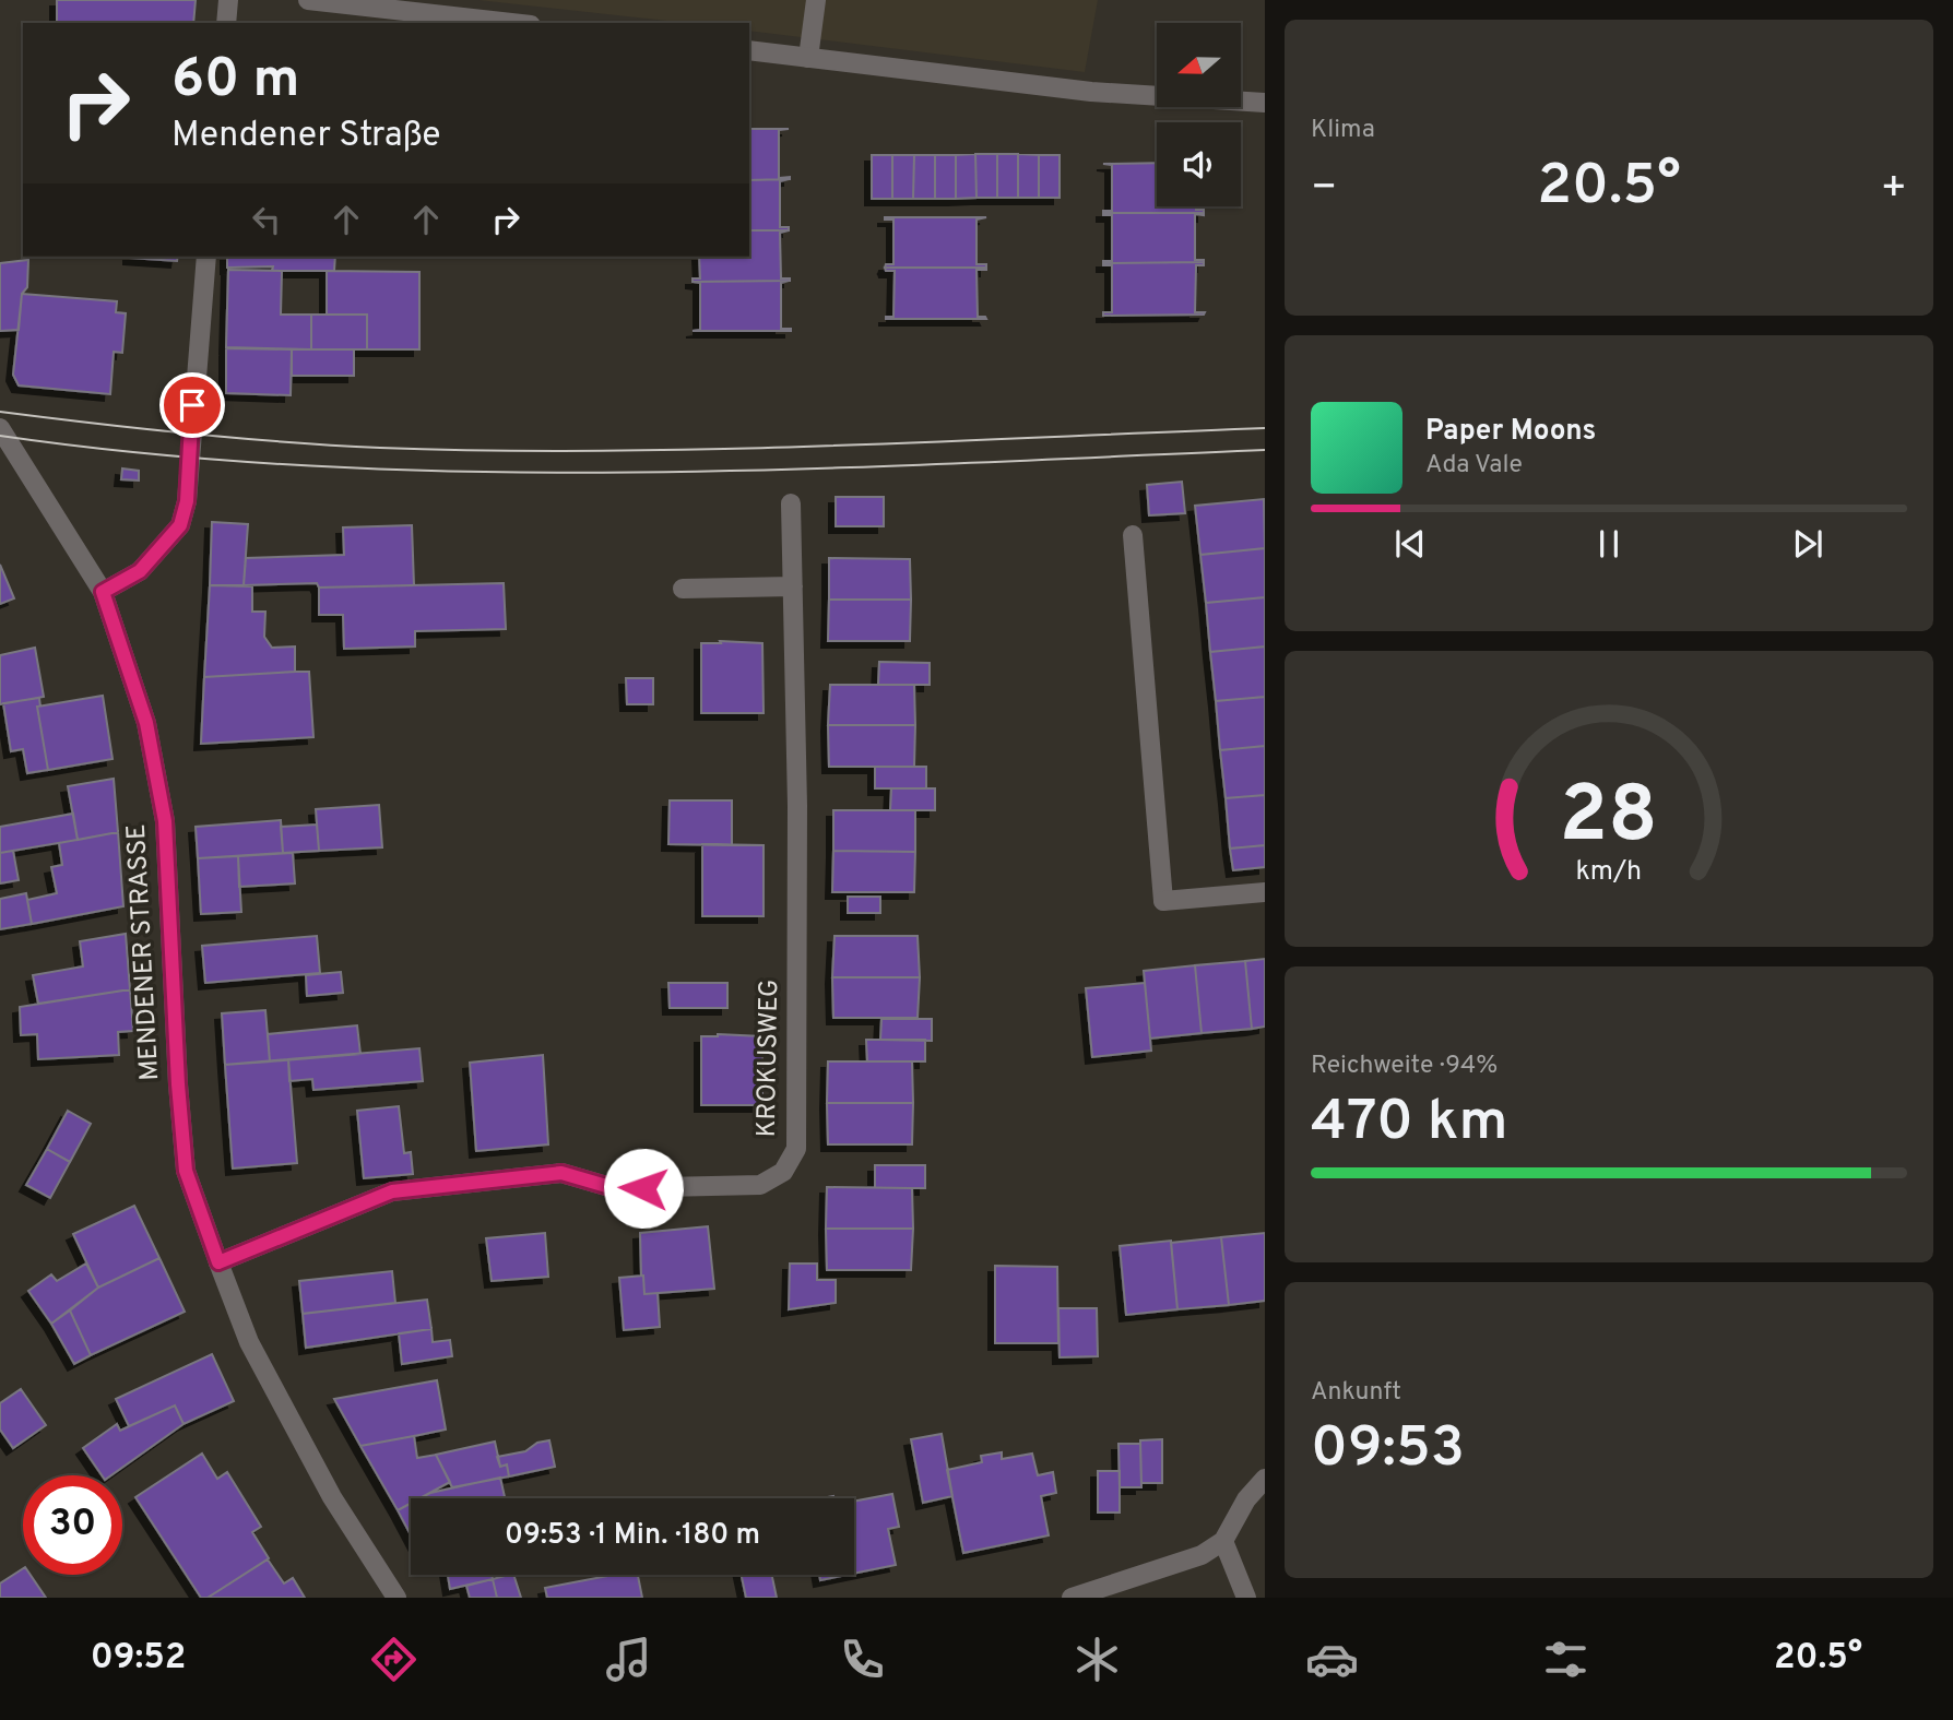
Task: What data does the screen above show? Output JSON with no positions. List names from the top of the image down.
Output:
{
  "streets": {
    "street": ["MENDENER STRASSE", "KROKUSWEG"]
  },
  "crossings": [
    ["MENDENER STRASSE", "KROKUSWEG"]
  ],
  "north": "left",
  "page": {
    "tile": [
      "Klima",
      ["Reichweite · 94%", "470 km"],
      ["Ankunft", "09:53"]
    ],
    "turn": ["60 m", "Mendener Straße"],
    "heat": ["−", "20.5°", "+"],
    "song": ["Paper Moons", "Ada Vale"],
    "limit": "30",
    "trip": "09:53 · 1 Min. · 180 m",
    "tabs": ["09:52", "20.5°"],
    "gauge": ["28", "km/h"]
  }
}
